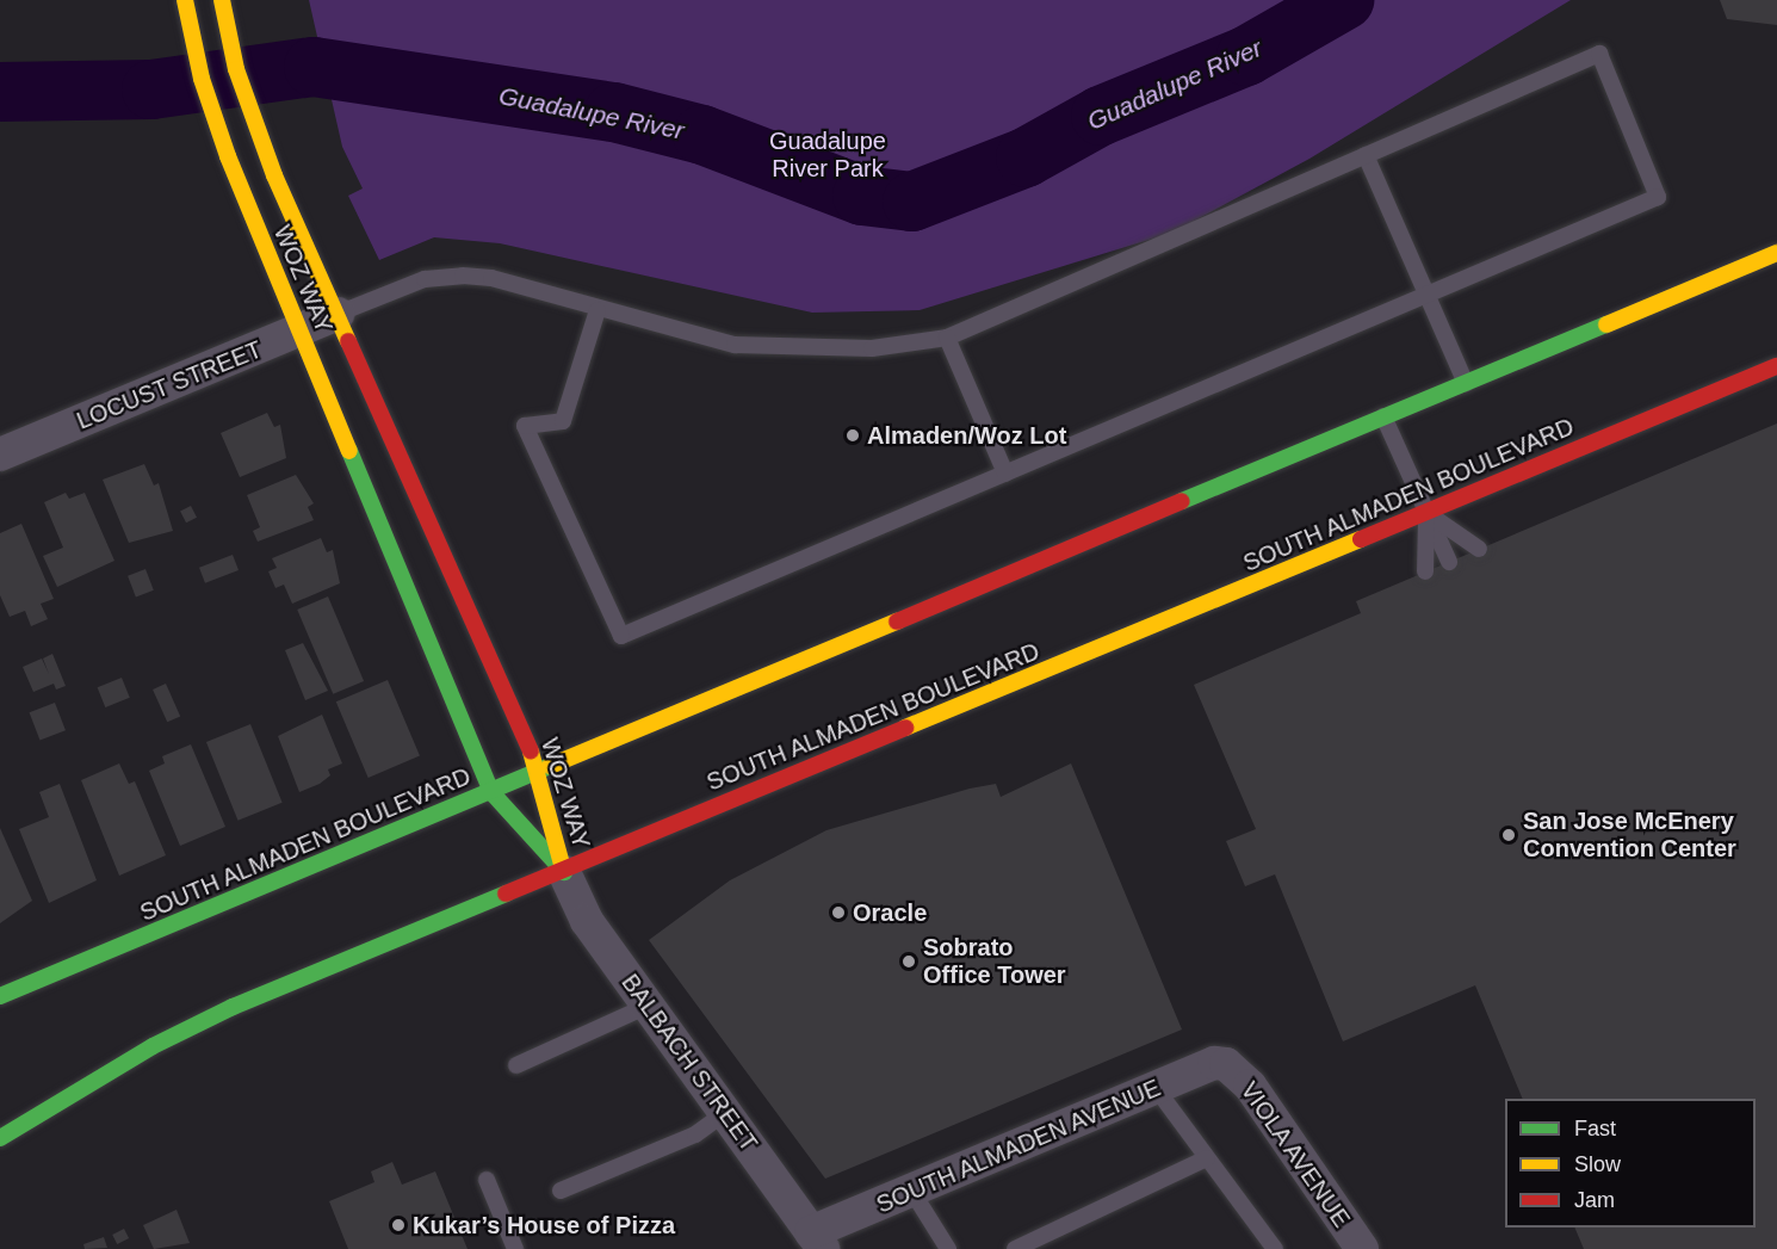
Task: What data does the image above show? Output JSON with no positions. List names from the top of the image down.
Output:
{
  "streets": {
    "main road": ["WOZ WAY", "SOUTH ALMADEN BOULEVARD"],
    "street": [
      "LOCUST STREET",
      "BALBACH STREET",
      "SOUTH ALMADEN AVENUE",
      "VIOLA AVENUE"
    ]
  },
  "crossings": [
    ["WOZ WAY", "LOCUST STREET"],
    ["WOZ WAY", "SOUTH ALMADEN BOULEVARD"],
    ["WOZ WAY", "BALBACH STREET"],
    ["SOUTH ALMADEN BOULEVARD", "BALBACH STREET"],
    ["BALBACH STREET", "SOUTH ALMADEN AVENUE"],
    ["SOUTH ALMADEN AVENUE", "VIOLA AVENUE"]
  ],
  "water": ["Guadalupe River"],
  "parks": ["Guadalupe River Park"],
  "places": [
    "Almaden/Woz Lot",
    "San Jose McEnery Convention Center",
    "Oracle",
    "Sobrato Office Tower",
    "Kukar’s House of Pizza"
  ],
  "legend": ["Fast", "Slow", "Jam"]
}
